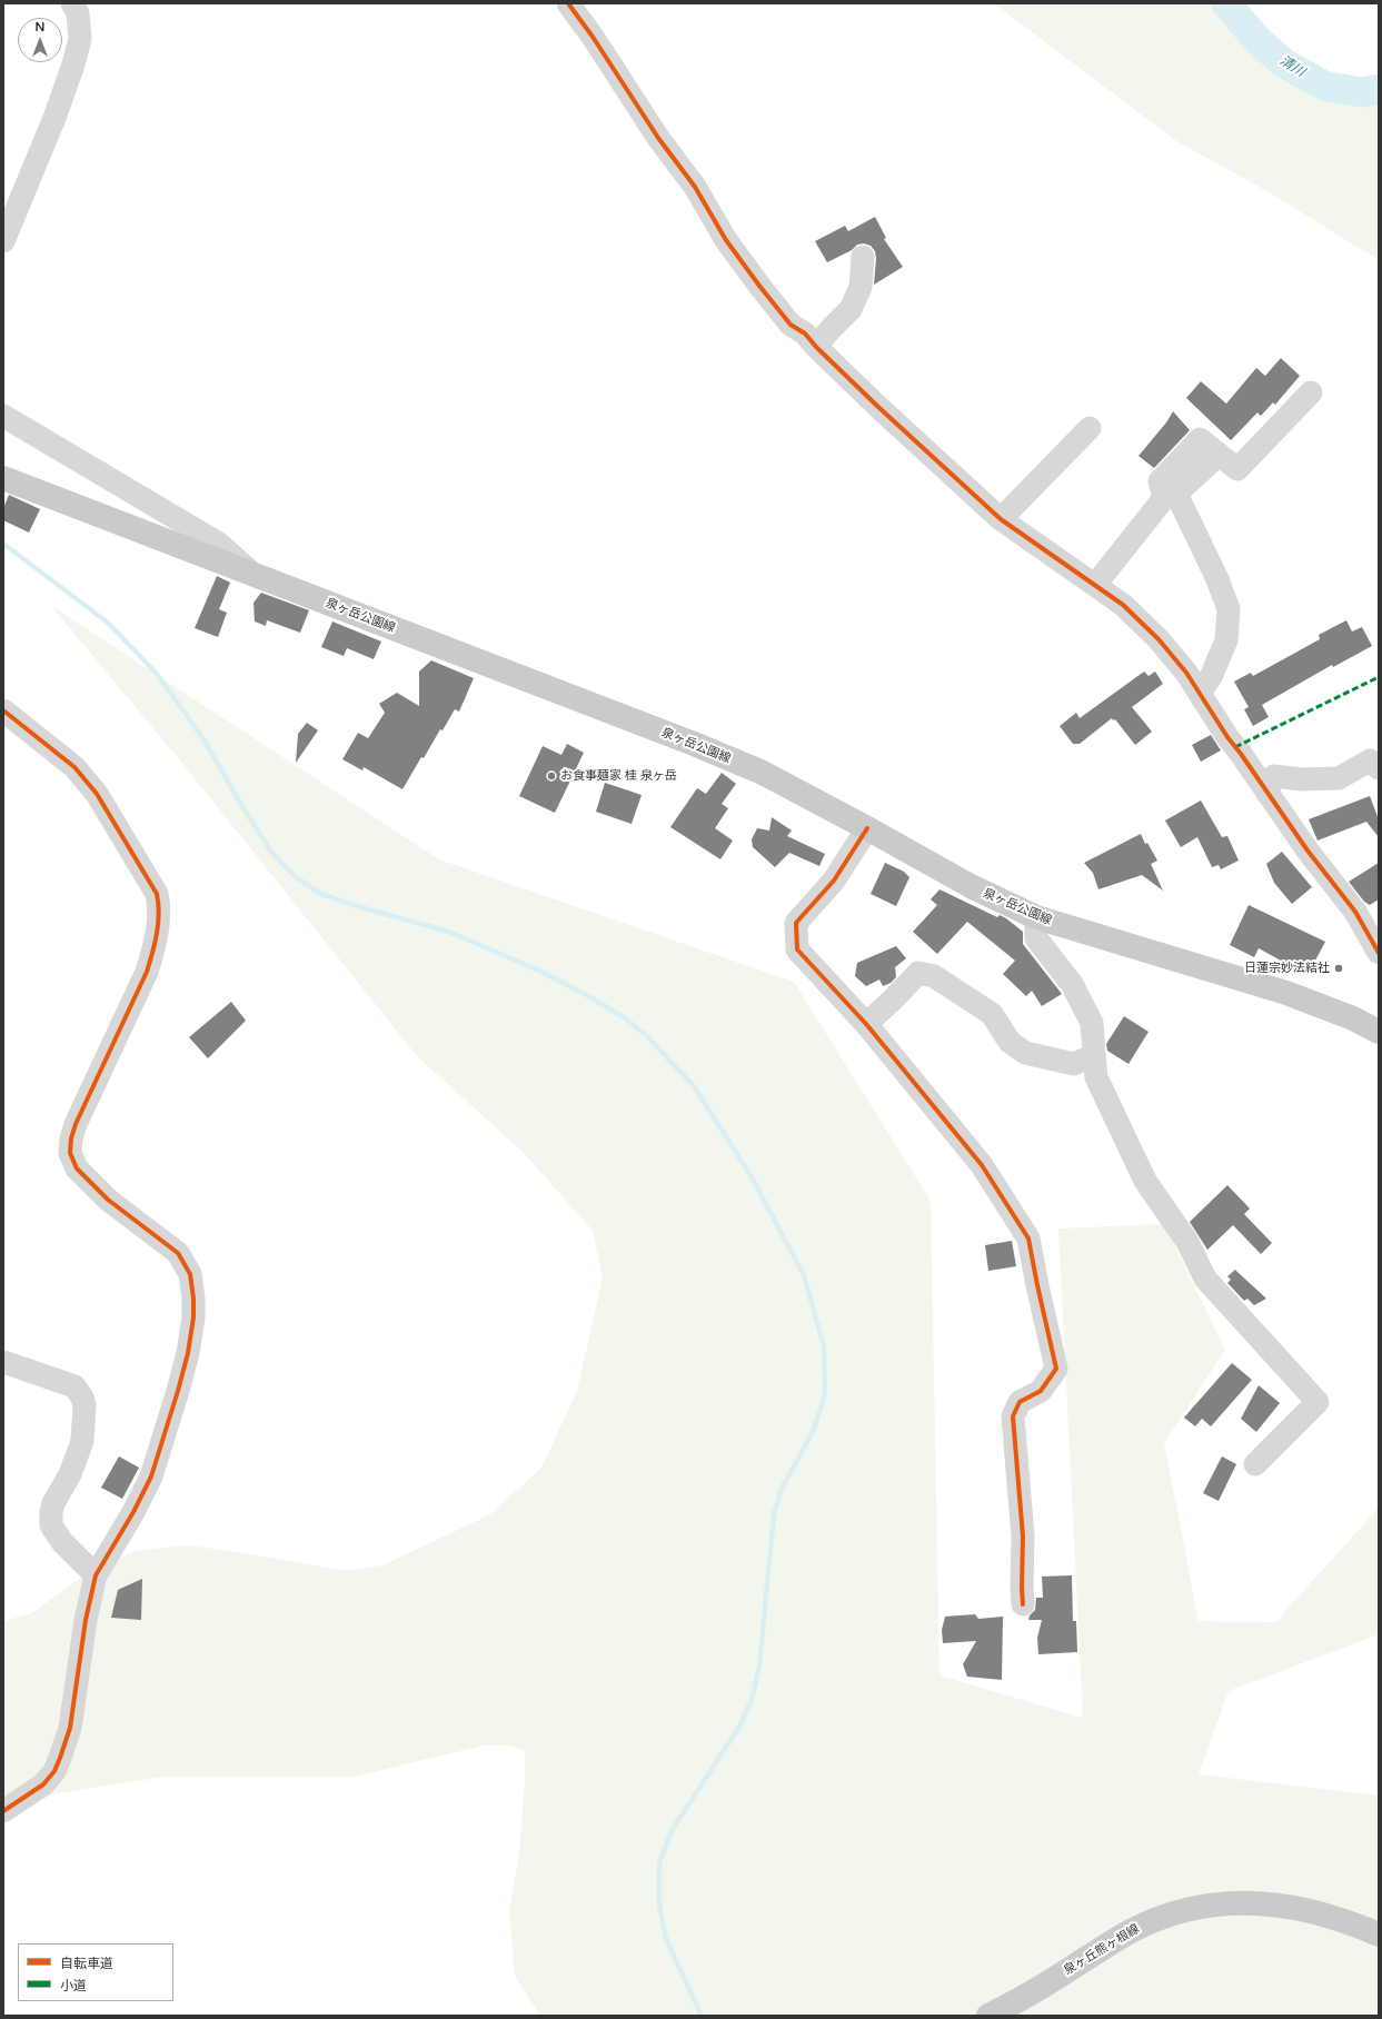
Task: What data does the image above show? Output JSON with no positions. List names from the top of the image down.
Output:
{
  "streets": {
    "main road": ["泉ヶ岳公園線", "泉ヶ丘熊ヶ根線"]
  },
  "water": ["清川"],
  "places": ["お食事麺家 桂 泉ヶ岳", "日蓮宗妙法結社"],
  "legend": ["自転車道", "小道"],
  "north": "top"
}
